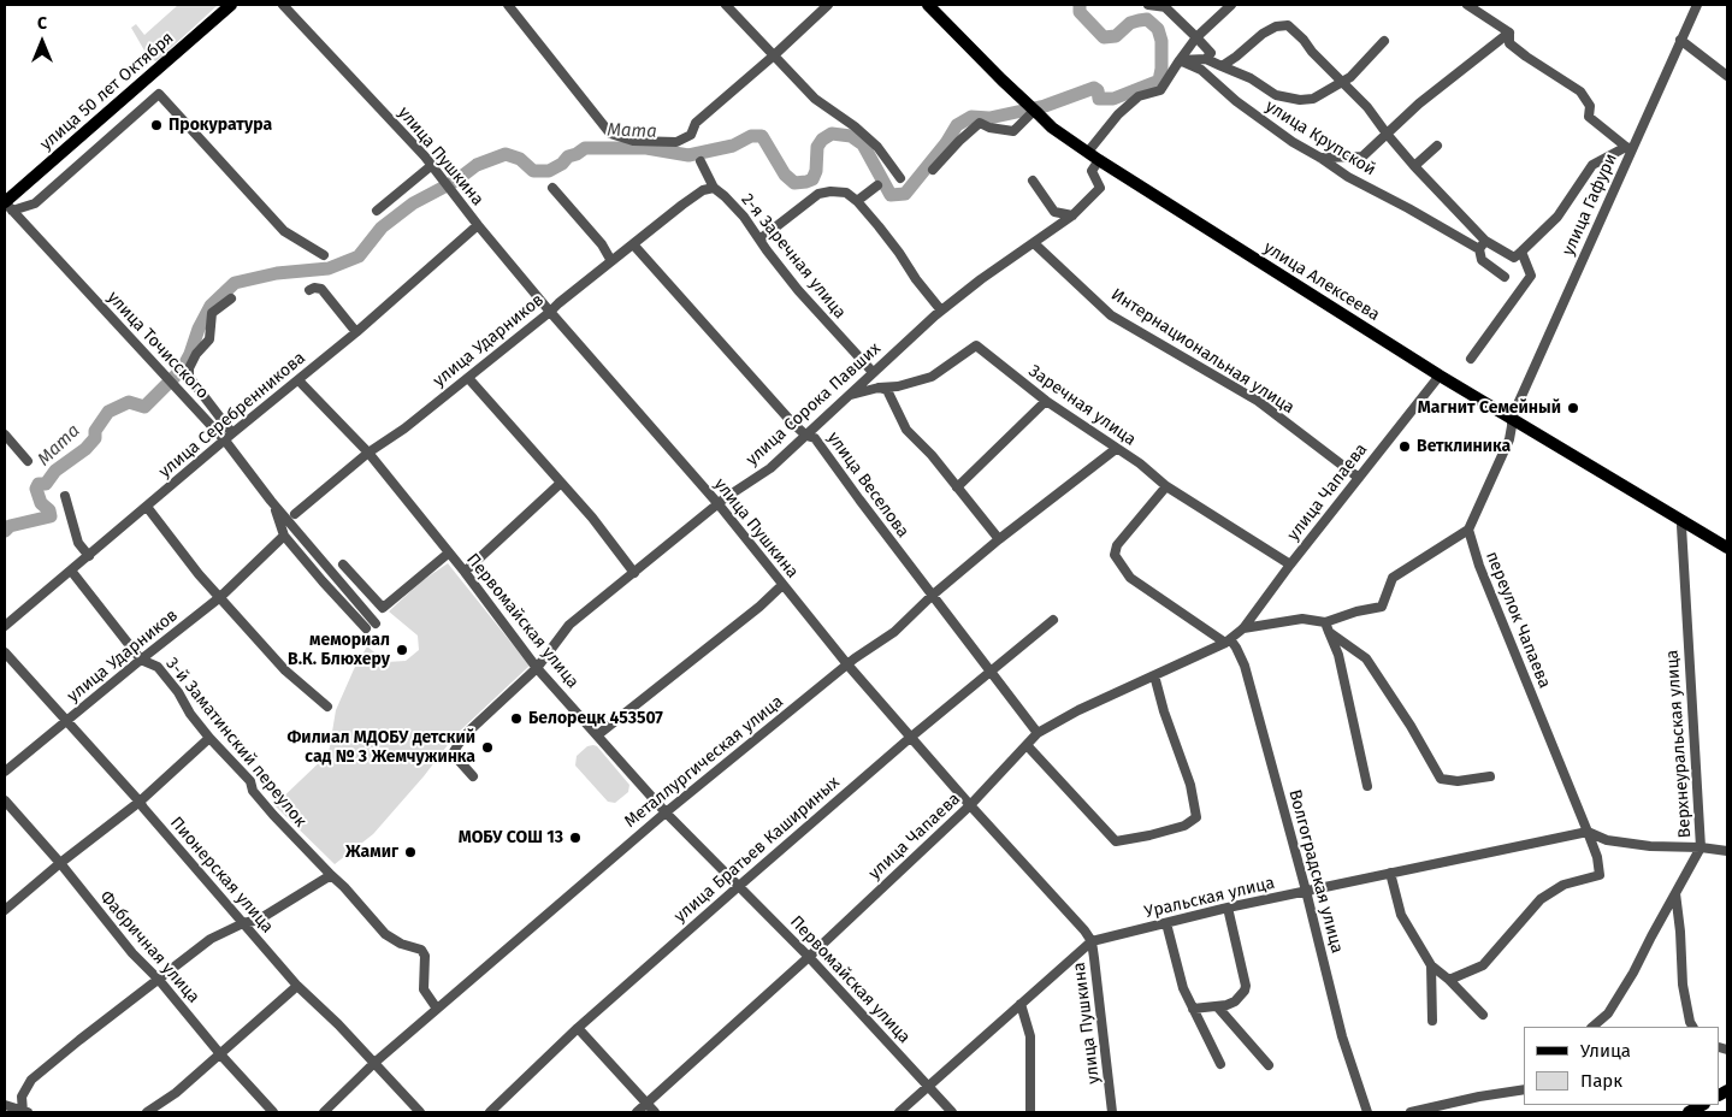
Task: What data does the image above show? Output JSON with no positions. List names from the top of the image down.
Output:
{
  "streets": {
    "main road": ["улица 50 лет Октября", "улица Алексеева"],
    "street": [
      "улица Крупской",
      "улица Пушкина",
      "улица Гафури",
      "2-я Заречная улица",
      "улица Ударников",
      "улица Точисского",
      "Интернациональная улица",
      "улица Сорока Павших",
      "Заречная улица",
      "улица Серебренникова",
      "улица Веселова",
      "улица Чапаева",
      "переулок Чапаева",
      "Первомайская улица",
      "3-й Заматинский переулок",
      "Верхнеуральская улица",
      "Металлургическая улица",
      "улица Братьев Кашириных",
      "Волгоградская улица",
      "Пионерская улица",
      "Уральская улица",
      "Фабричная улица"
    ]
  },
  "crossings": [
    ["улица 50 лет Октября", "улица Точисского"],
    ["улица Пушкина", "улица Ударников"],
    ["улица Пушкина", "улица Сорока Павших"],
    ["улица Пушкина", "улица Серебренникова"],
    ["улица Пушкина", "улица Чапаева"],
    ["улица Пушкина", "Металлургическая улица"],
    ["улица Пушкина", "улица Братьев Кашириных"],
    ["улица Пушкина", "Уральская улица"],
    ["улица Гафури", "улица Алексеева"],
    ["2-я Заречная улица", "улица Ударников"],
    ["2-я Заречная улица", "улица Сорока Павших"],
    ["улица Алексеева", "улица Сорока Павших"],
    ["улица Алексеева", "улица Чапаева"],
    ["улица Алексеева", "Верхнеуральская улица"],
    ["улица Ударников", "улица Точисского"],
    ["улица Ударников", "улица Веселова"],
    ["улица Ударников", "Первомайская улица"],
    ["улица Ударников", "3-й Заматинский переулок"],
    ["улица Ударников", "Пионерская улица"],
    ["улица Точисского", "улица Серебренникова"],
    ["Интернациональная улица", "улица Сорока Павших"],
    ["Интернациональная улица", "улица Чапаева"],
    ["улица Сорока Павших", "Заречная улица"],
    ["улица Сорока Павших", "улица Веселова"],
    ["улица Сорока Павших", "Первомайская улица"],
    ["Заречная улица", "улица Чапаева"],
    ["Заречная улица", "Металлургическая улица"],
    ["улица Серебренникова", "Первомайская улица"],
    ["улица Серебренникова", "3-й Заматинский переулок"],
    ["улица Веселова", "улица Чапаева"],
    ["улица Веселова", "Металлургическая улица"],
    ["улица Веселова", "улица Братьев Кашириных"],
    ["улица Чапаева", "Первомайская улица"],
    ["улица Чапаева", "Волгоградская улица"],
    ["переулок Чапаева", "Уральская улица"],
    ["Первомайская улица", "Металлургическая улица"],
    ["Первомайская улица", "улица Братьев Кашириных"],
    ["Первомайская улица", "Уральская улица"],
    ["3-й Заматинский переулок", "Металлургическая улица"],
    ["Металлургическая улица", "Пионерская улица"],
    ["Волгоградская улица", "Уральская улица"]
  ],
  "water": ["Мата"],
  "places": [
    "Прокуратура",
    "Магнит Семейный",
    "Ветклиника",
    "мемориал В.К. Блюхеру",
    "Белорецк 453507",
    "Филиал МДОБУ детский сад № 3 Жемчужинка",
    "МОБУ СОШ 13",
    "Жамиг"
  ],
  "legend": ["Улица", "Парк"],
  "north": "top"
}
